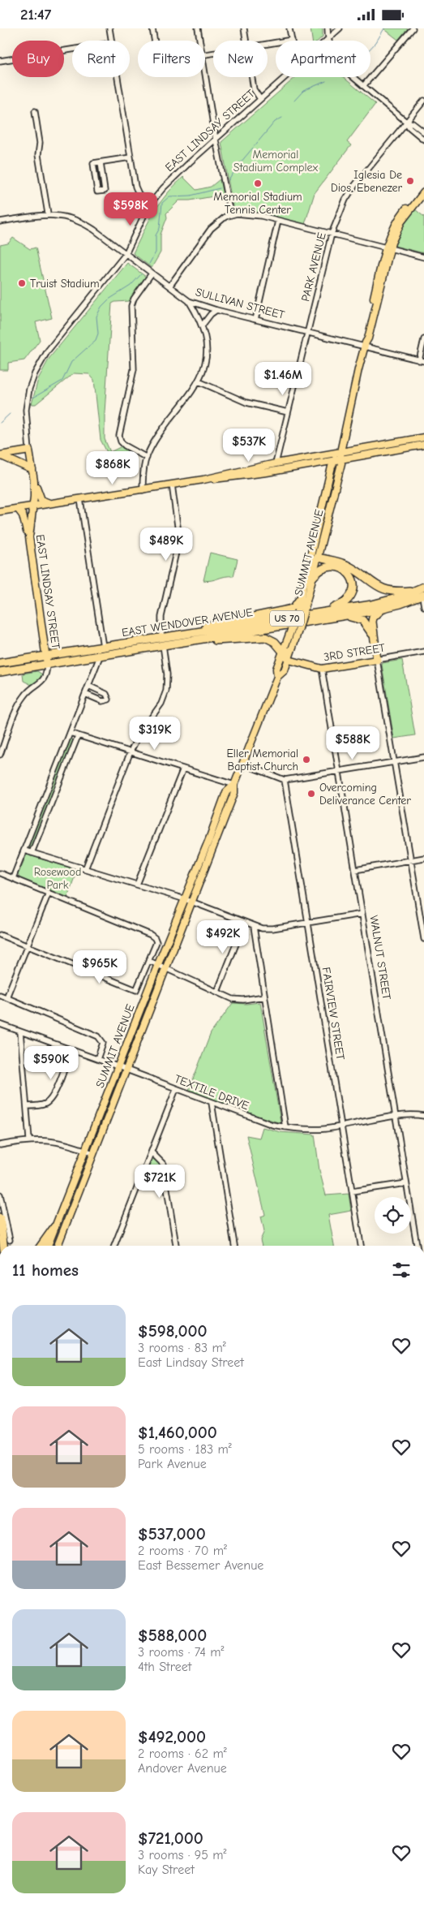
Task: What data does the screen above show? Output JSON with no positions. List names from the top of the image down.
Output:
{
  "streets": {
    "highway": ["US 70", "EAST WENDOVER AVENUE"],
    "main road": ["EAST LINDSAY STREET", "SUMMIT AVENUE", "3RD STREET"],
    "street": [
      "PARK AVENUE",
      "SULLIVAN STREET",
      "WALNUT STREET",
      "FAIRVIEW STREET",
      "TEXTILE DRIVE"
    ]
  },
  "crossings": [
    ["EAST LINDSAY STREET", "SULLIVAN STREET"],
    ["EAST LINDSAY STREET", "EAST WENDOVER AVENUE"],
    ["PARK AVENUE", "SULLIVAN STREET"],
    ["SULLIVAN STREET", "SUMMIT AVENUE"],
    ["SUMMIT AVENUE", "3RD STREET"],
    ["SUMMIT AVENUE", "TEXTILE DRIVE"],
    ["3RD STREET", "WALNUT STREET"],
    ["WALNUT STREET", "TEXTILE DRIVE"],
    ["FAIRVIEW STREET", "TEXTILE DRIVE"]
  ],
  "parks": ["Memorial Stadium Complex", "Rosewood Park"],
  "places": [
    "Iglesia De Dios, Ebenezer",
    "Memorial Stadium Tennis Center",
    "Truist Stadium",
    "Eller Memorial Baptist Church",
    "Overcoming Deliverance Center"
  ],
  "page": {
    "status": "21:47",
    "chip": [
      "Buy",
      "Rent",
      "Filters",
      "New",
      "Apartment"
    ],
    "price": [
      "$598K",
      "$1.46M",
      "$537K",
      "$868K",
      "$489K",
      "$319K",
      "$588K",
      "$492K",
      "$965K",
      "$590K",
      "$721K"
    ],
    "heading": "11 homes",
    "list": [
      {
        "name": "$598,000",
        "note": "3 rooms · 83 m² · East Lindsay Street"
      },
      {
        "name": "$1,460,000",
        "note": "5 rooms · 183 m² · Park Avenue"
      },
      {
        "name": "$537,000",
        "note": "2 rooms · 70 m² · East Bessemer Avenue"
      },
      {
        "name": "$588,000",
        "note": "3 rooms · 74 m² · 4th Street"
      },
      {
        "name": "$492,000",
        "note": "2 rooms · 62 m² · Andover Avenue"
      },
      {
        "name": "$721,000",
        "note": "3 rooms · 95 m² · Kay Street"
      }
    ]
  }
}
